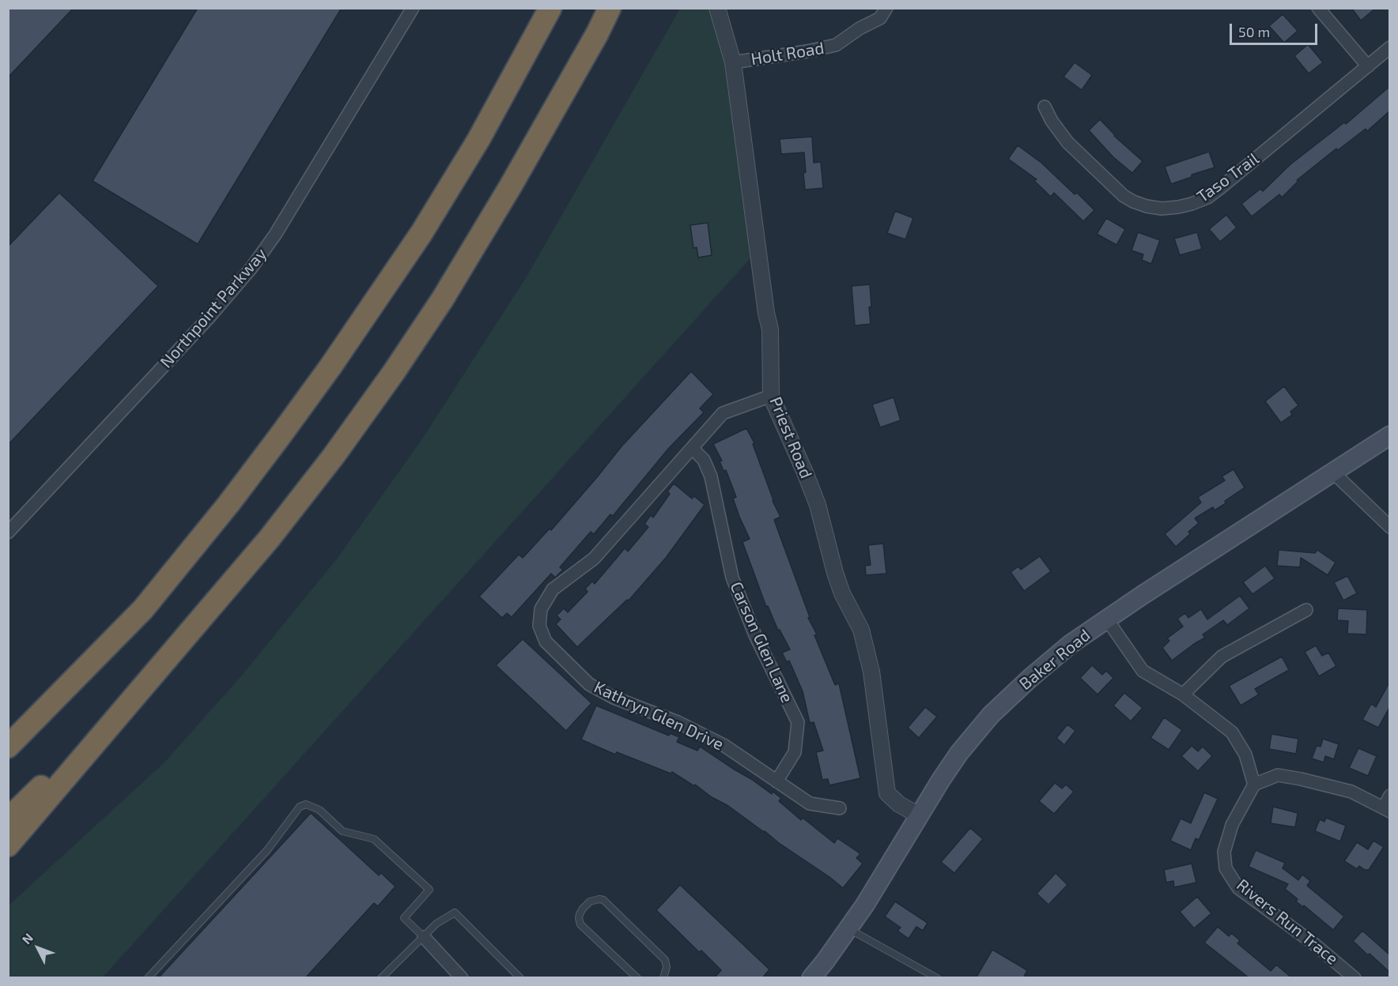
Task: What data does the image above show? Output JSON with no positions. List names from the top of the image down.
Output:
{
  "streets": {
    "main road": ["Baker Road"],
    "street": [
      "Holt Road",
      "Taso Trail",
      "Northpoint Parkway",
      "Priest Road",
      "Carson Glen Lane",
      "Kathryn Glen Drive",
      "Rivers Run Trace"
    ]
  },
  "crossings": [
    ["Holt Road", "Priest Road"],
    ["Priest Road", "Baker Road"],
    ["Priest Road", "Kathryn Glen Drive"],
    ["Carson Glen Lane", "Kathryn Glen Drive"]
  ],
  "scale_bar": "50 m",
  "north": "top left"
}
